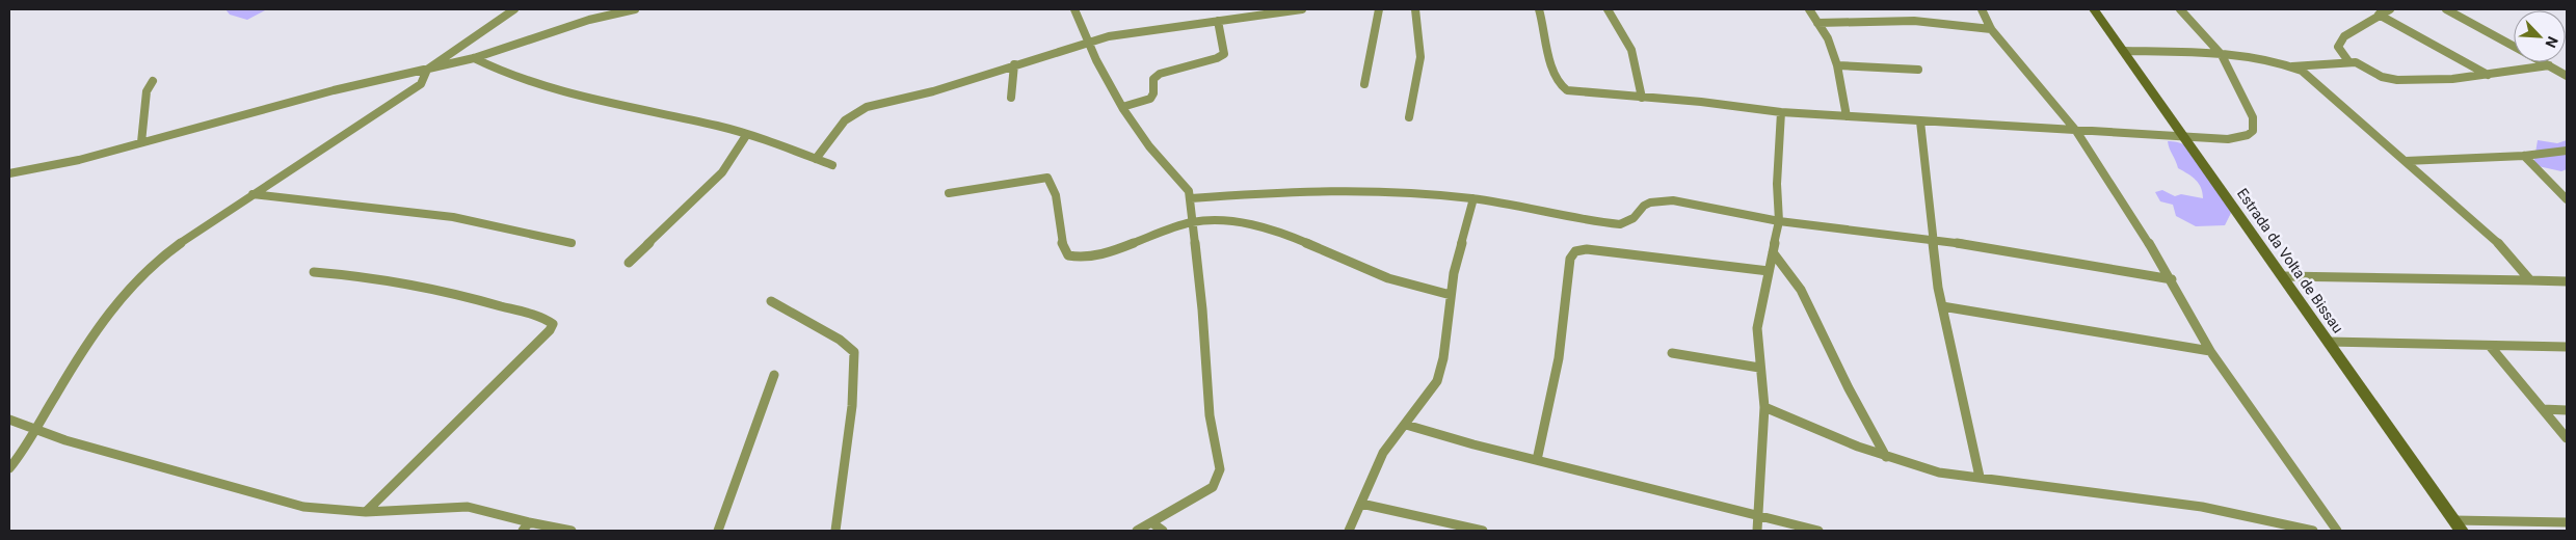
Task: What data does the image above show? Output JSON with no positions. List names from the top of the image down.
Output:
{
  "streets": {
    "main road": ["Estrada da Volta de Bissau"]
  },
  "north": "bottom right"
}
